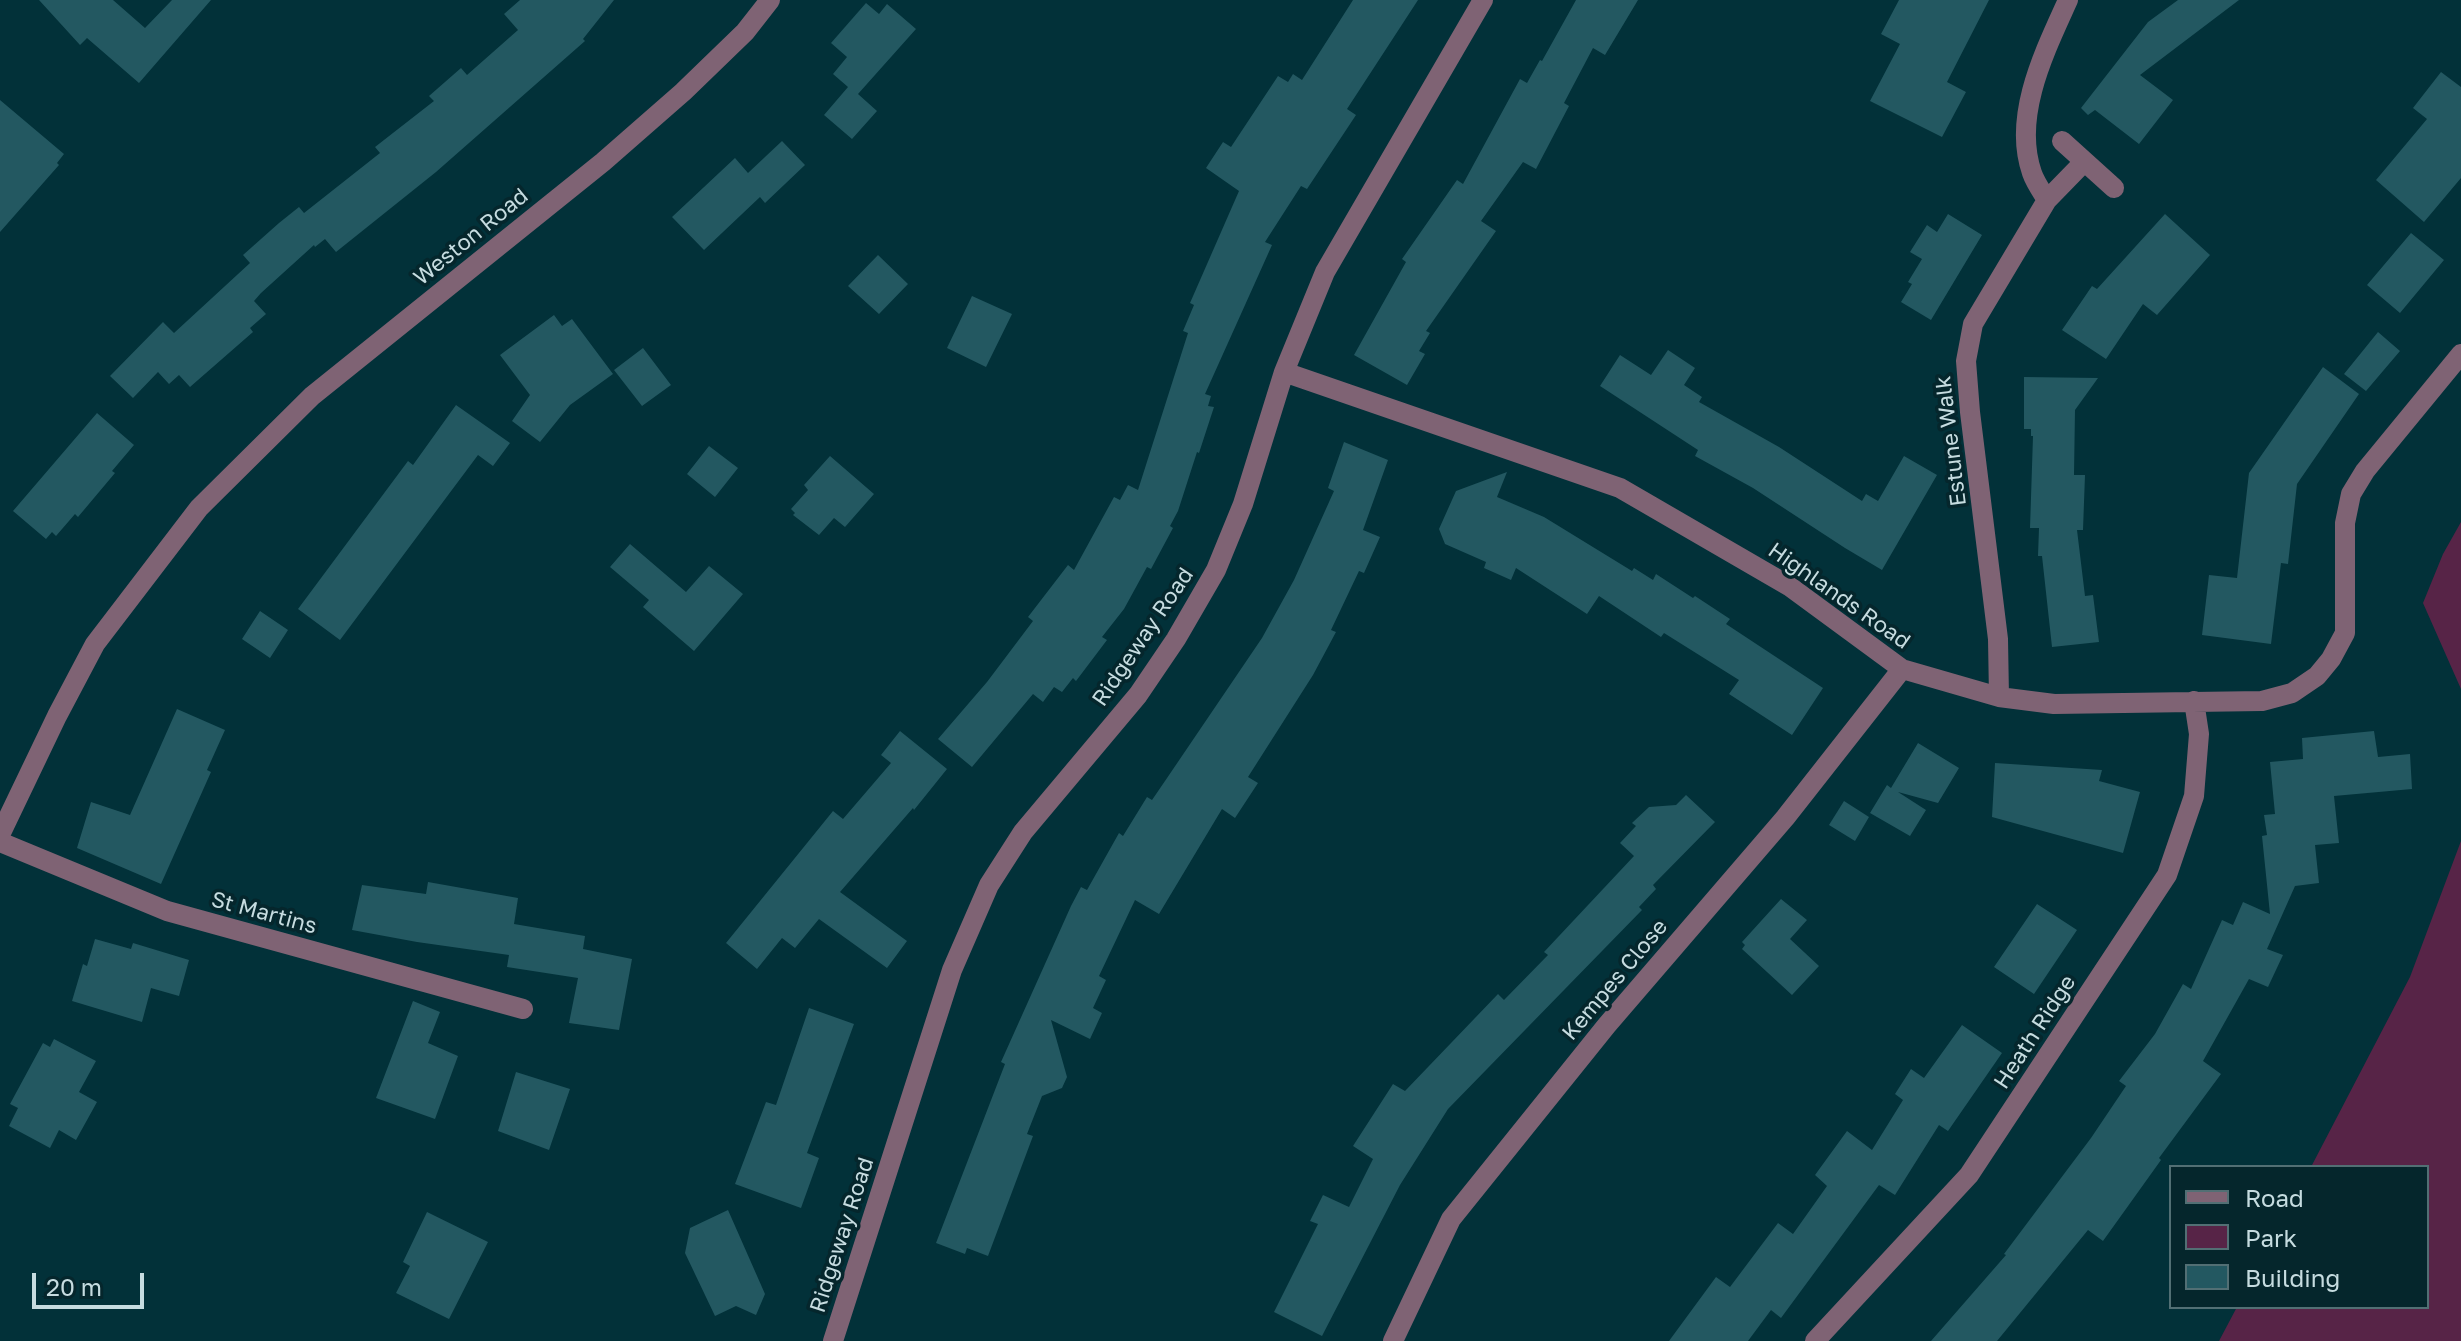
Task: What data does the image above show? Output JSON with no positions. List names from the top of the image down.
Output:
{
  "streets": {
    "street": [
      "Weston Road",
      "Estune Walk",
      "Highlands Road",
      "Ridgeway Road",
      "St Martins",
      "Kempes Close",
      "Heath Ridge"
    ]
  },
  "crossings": [
    ["Estune Walk", "Highlands Road"],
    ["Highlands Road", "Ridgeway Road"],
    ["Highlands Road", "Kempes Close"],
    ["Highlands Road", "Heath Ridge"]
  ],
  "legend": ["Road", "Park", "Building"],
  "scale_bar": "20 m"
}
